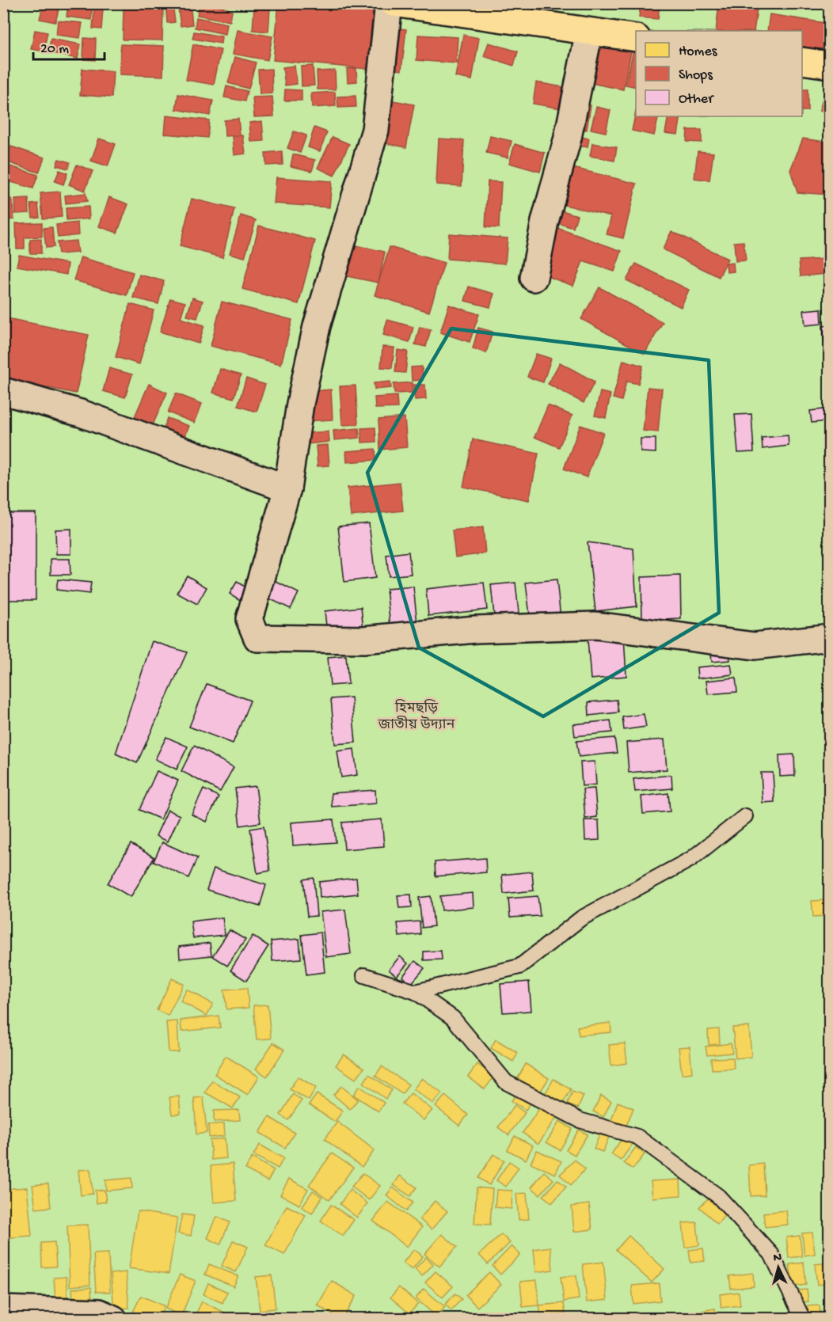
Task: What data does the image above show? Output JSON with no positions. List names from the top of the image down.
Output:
{
  "parks": ["হিমছড়ি জাতীয় উদ্যান"],
  "legend": ["Homes", "Shops", "Other"],
  "scale_bar": "20 m",
  "north": "top"
}
